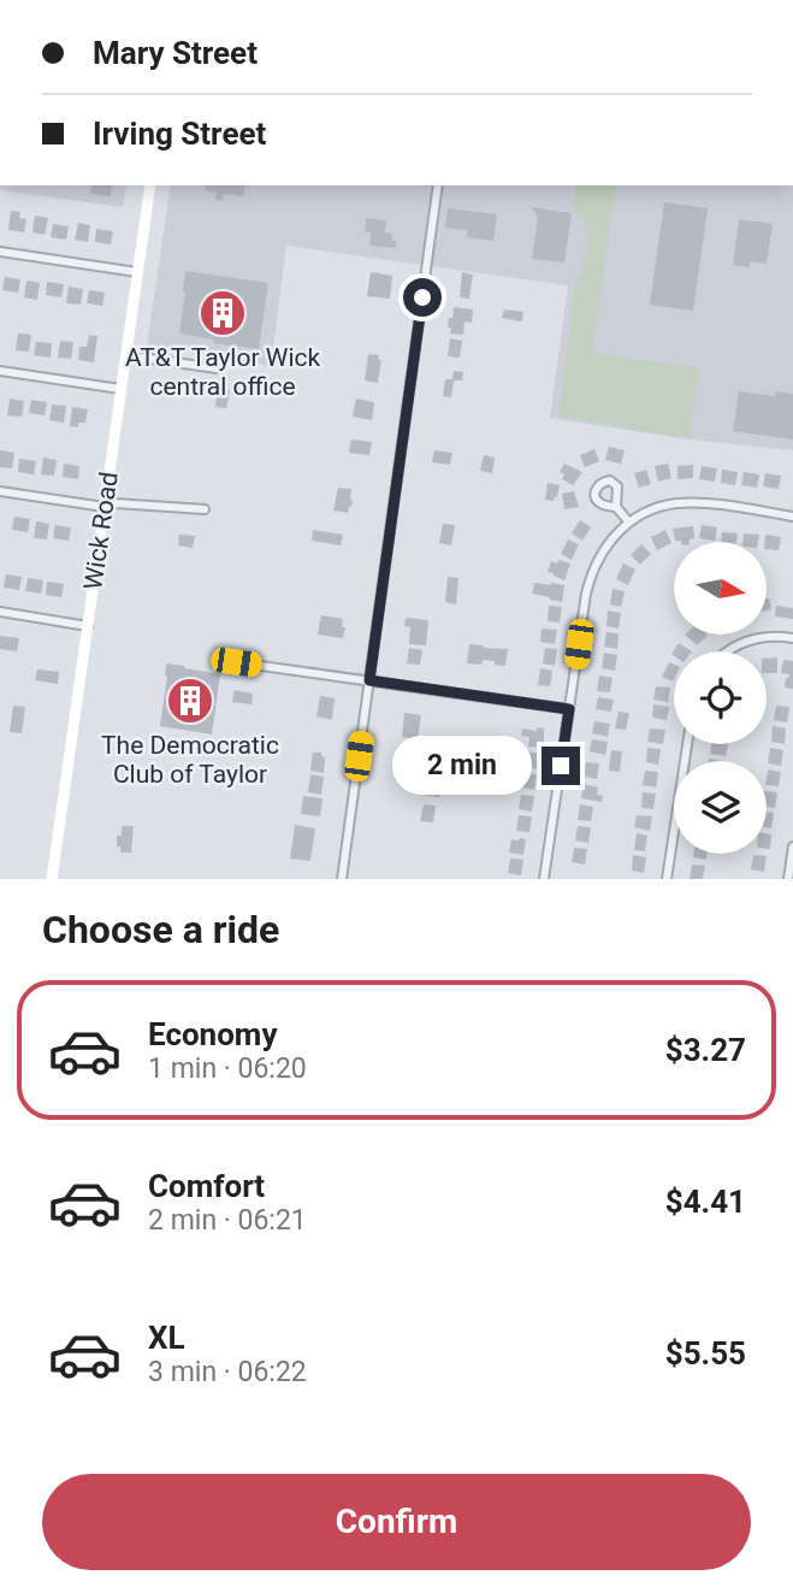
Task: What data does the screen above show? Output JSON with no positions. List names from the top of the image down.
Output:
{
  "streets": {
    "street": ["Wick Road"]
  },
  "places": {
    "building": ["AT&T Taylor Wick central office", "The Democratic Club of Taylor"]
  },
  "north": "right",
  "page": {
    "banner": ["Mary Street", "Irving Street"],
    "bubble": "2 min",
    "heading": "Choose a ride",
    "list": [
      {
        "name": "Economy",
        "note": "1 min · 06:20",
        "value": "$3.27"
      },
      {
        "name": "Comfort",
        "note": "2 min · 06:21",
        "value": "$4.41"
      },
      {
        "name": "XL",
        "note": "3 min · 06:22",
        "value": "$5.55"
      }
    ],
    "buttons": "Confirm"
  }
}
